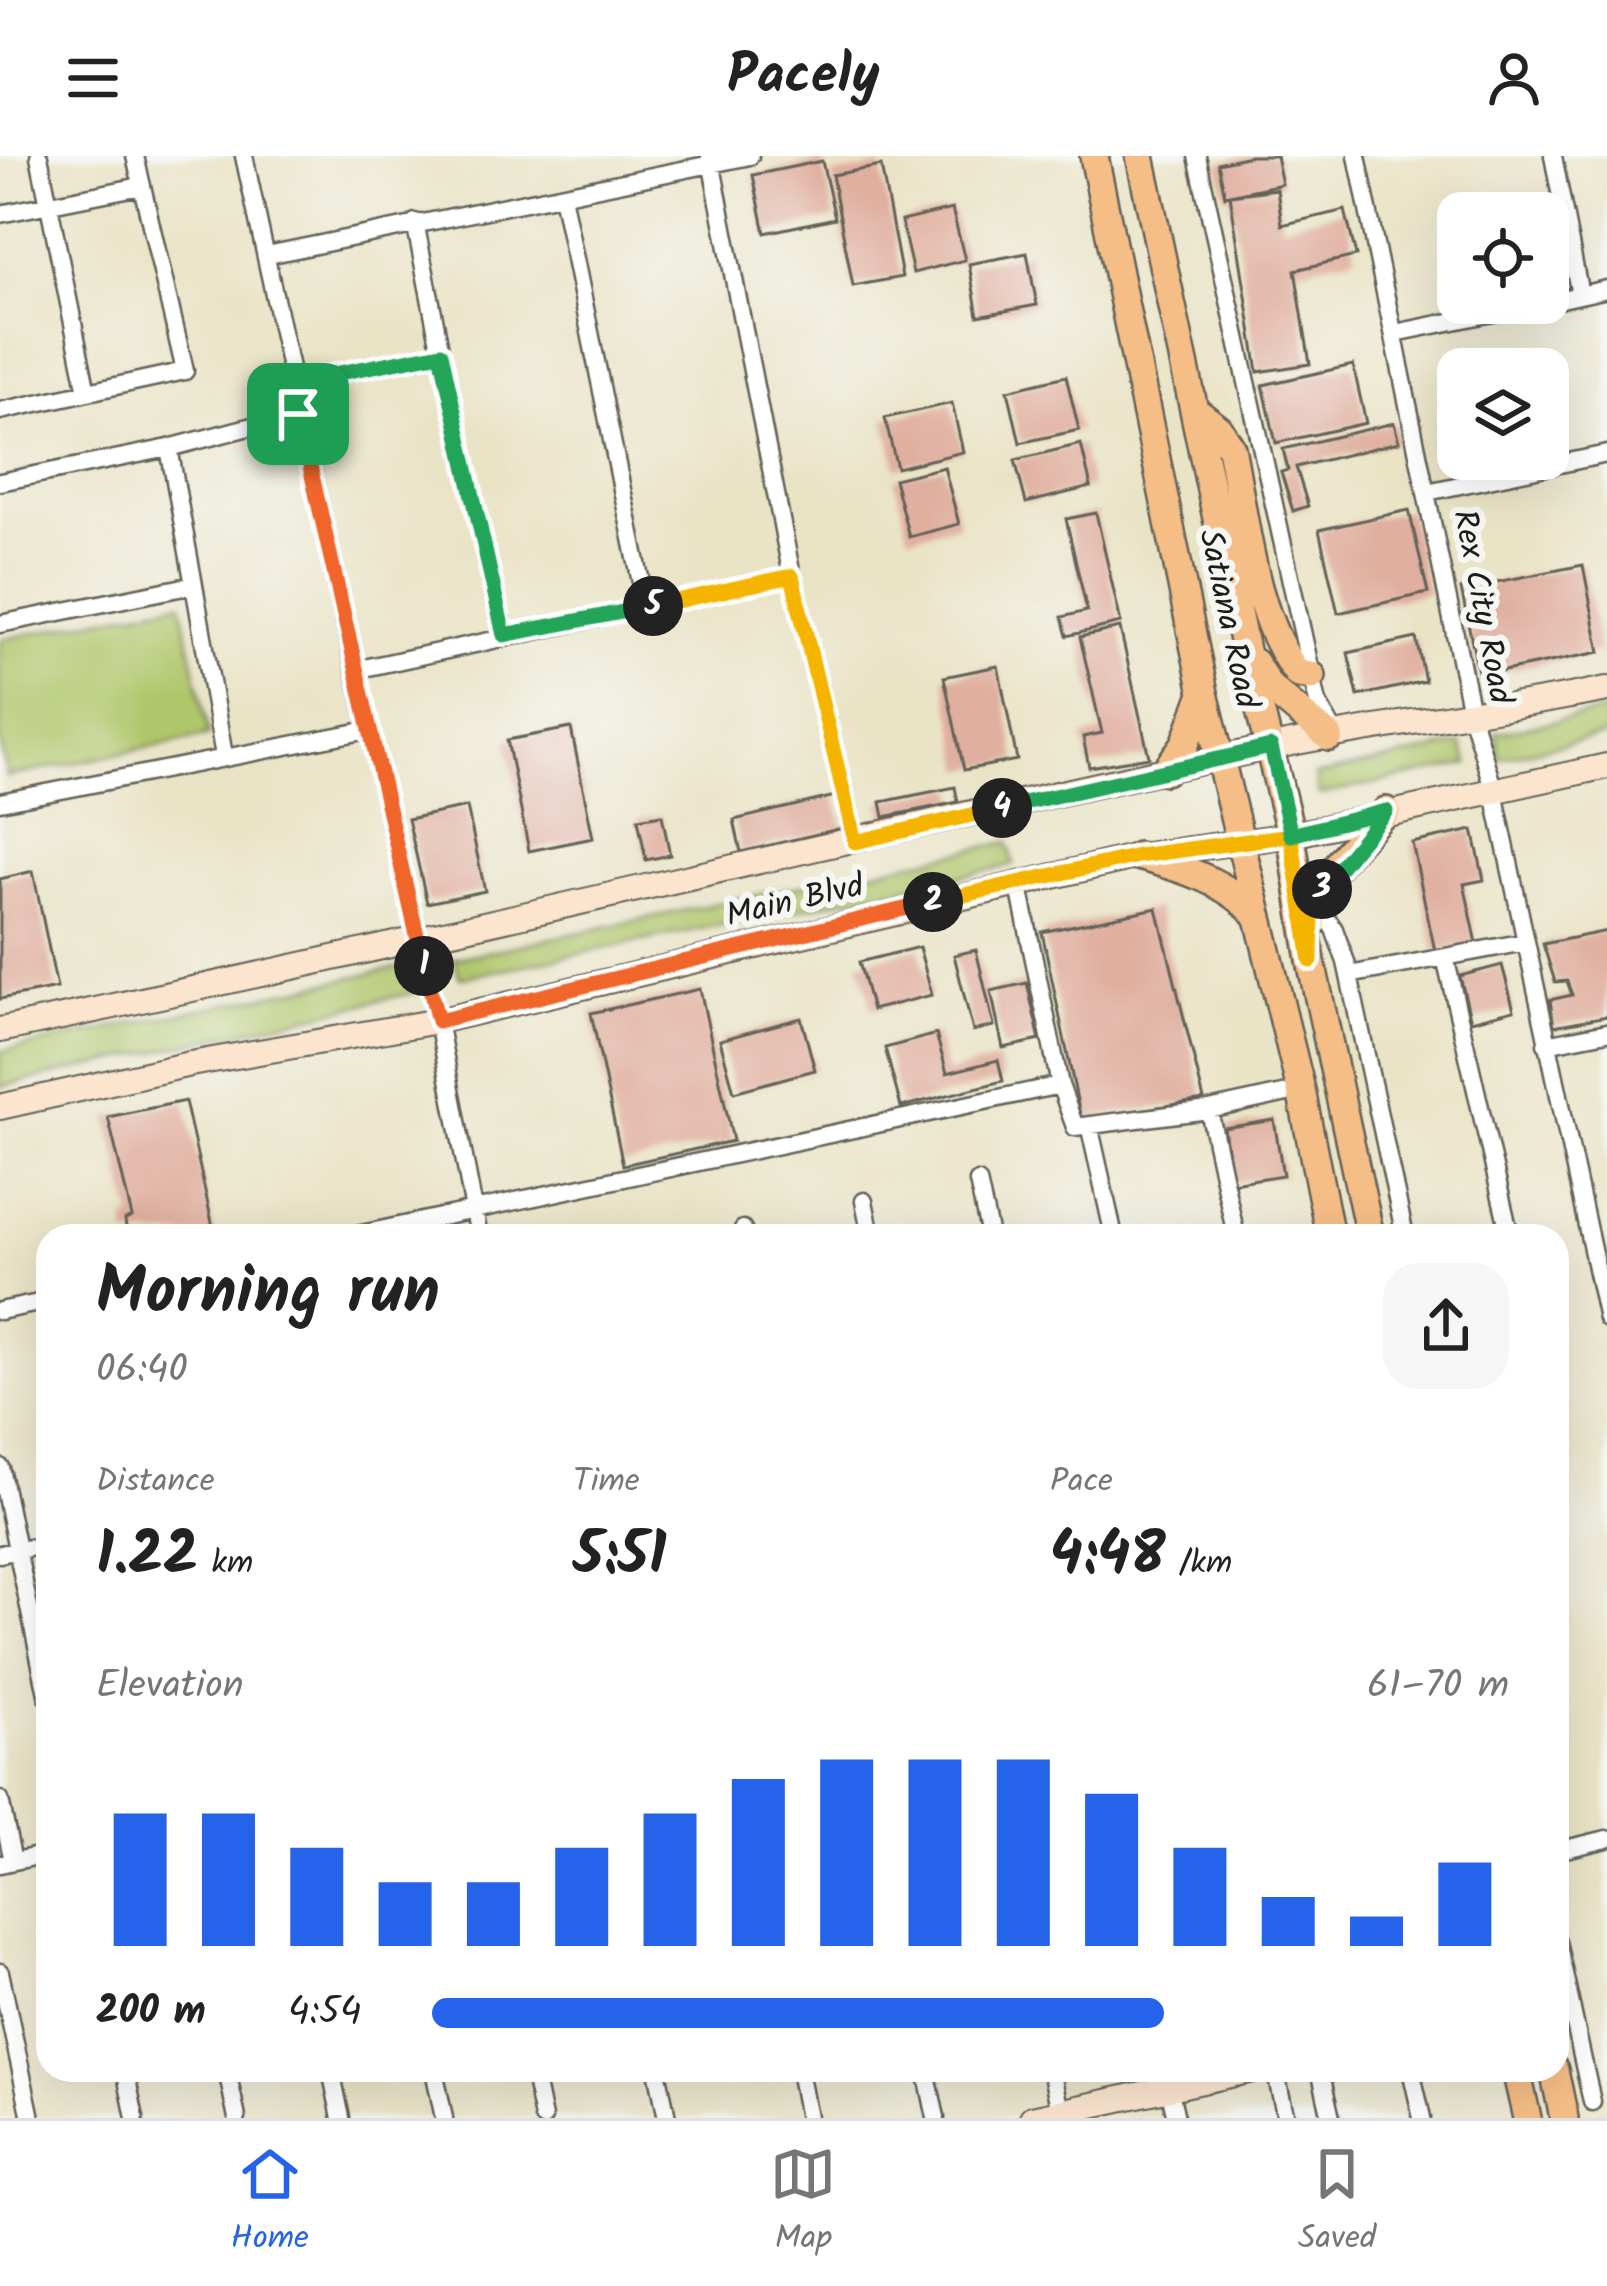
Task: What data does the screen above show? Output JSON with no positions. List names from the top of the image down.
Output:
{
  "streets": {
    "main road": ["Satiana Road", "Main Blvd"],
    "street": ["Rex City Road"]
  },
  "crossings": [
    ["Rex City Road", "Main Blvd"],
    ["Satiana Road", "Main Blvd"]
  ],
  "page": {
    "header": "Pacely",
    "pins": [
      "5",
      "4",
      "3",
      "2",
      "1"
    ],
    "heading": ["Morning run", "06:40"],
    "stats": [
      ["Distance", "1.22 km"],
      ["Time", "5:51"],
      ["Pace", "4:48 /km"]
    ],
    "chart": ["Elevation", "61–70 m"],
    "list": [
      {
        "name": "200 m",
        "note": "4:54"
      }
    ],
    "tabs": ["Home", "Map", "Saved"]
  }
}
